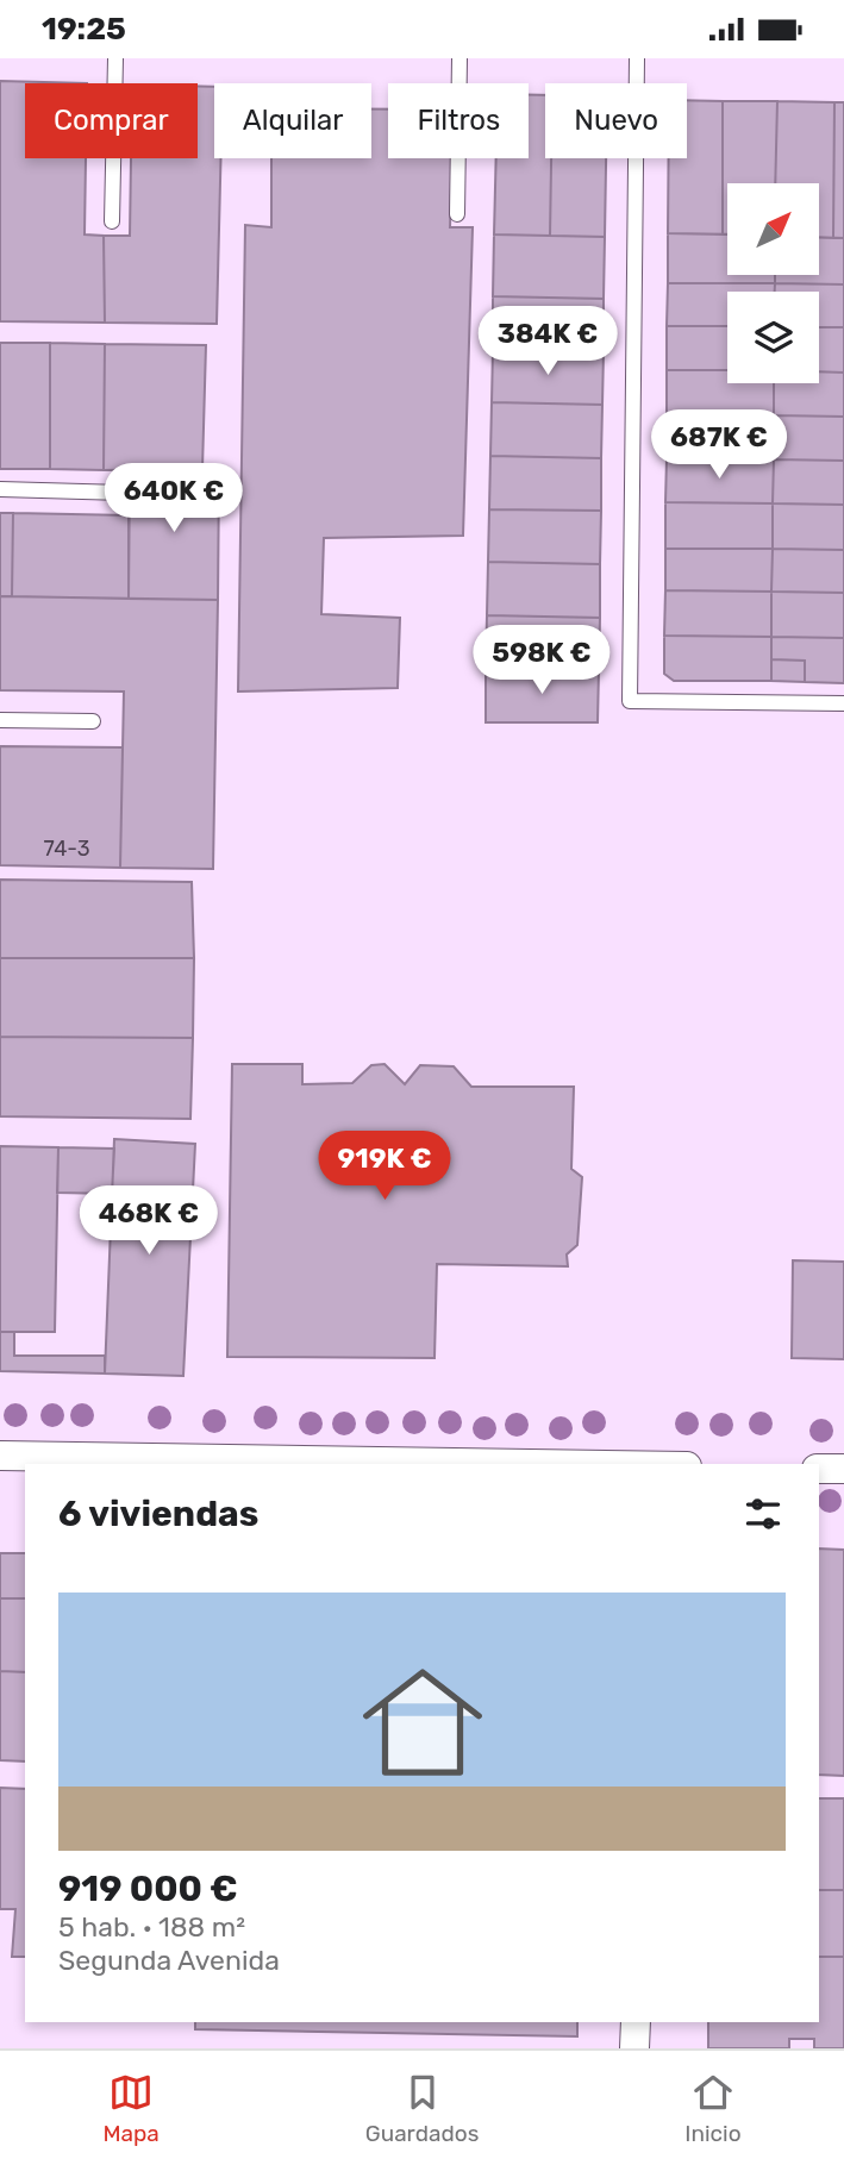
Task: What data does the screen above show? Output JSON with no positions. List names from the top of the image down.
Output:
{
  "house_numbers": ["74-3"],
  "north": "top right",
  "page": {
    "status": "19:25",
    "chip": [
      "Comprar",
      "Alquilar",
      "Filtros",
      "Nuevo"
    ],
    "price": [
      "384K €",
      "687K €",
      "640K €",
      "598K €",
      "919K €",
      "468K €"
    ],
    "heading": "6 viviendas",
    "list": [
      {
        "name": "919 000 €",
        "note": "5 hab. · 188 m² · Segunda Avenida"
      }
    ],
    "tabs": ["Mapa", "Guardados", "Inicio"]
  }
}
